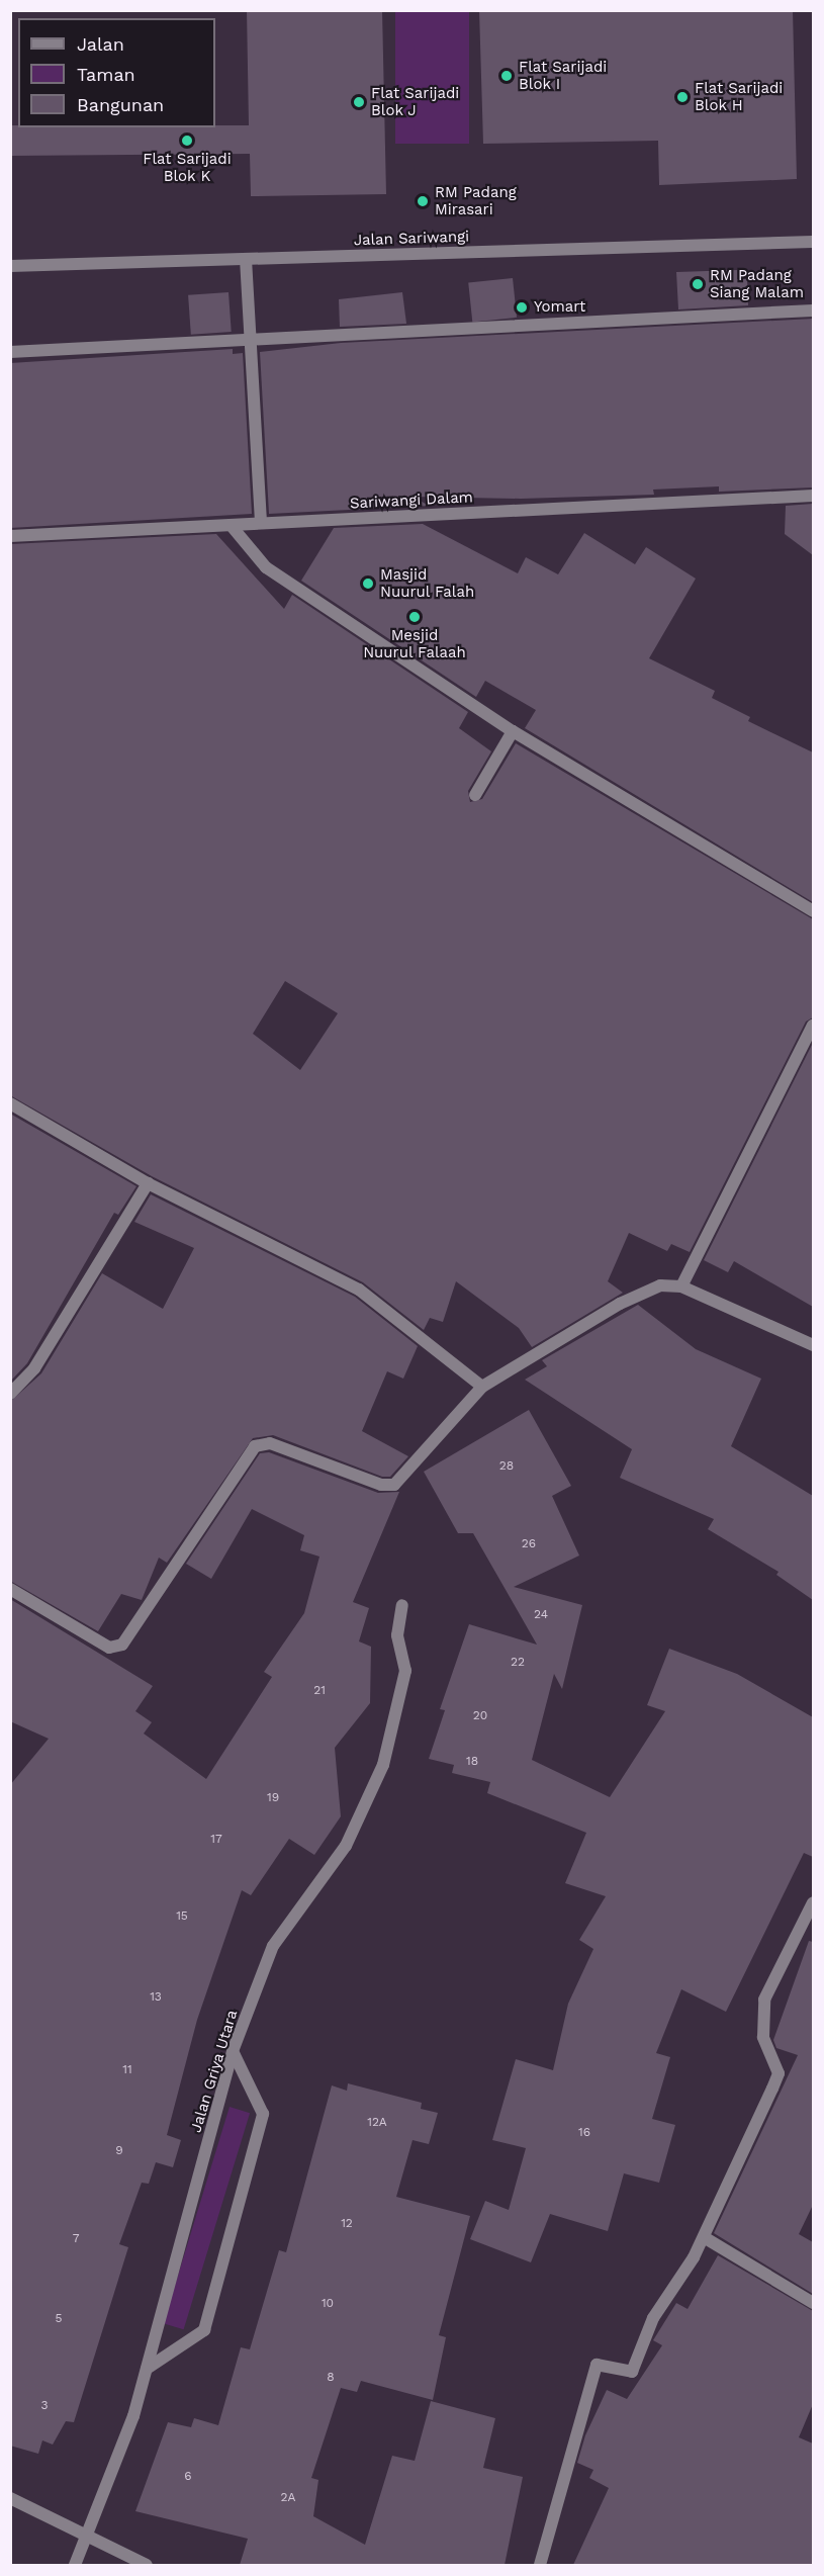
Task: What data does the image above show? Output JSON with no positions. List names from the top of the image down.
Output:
{
  "streets": {
    "street": ["Jalan Sariwangi", "Sariwangi Dalam", "Jalan Griya Utara"]
  },
  "places": [
    "Flat Sarijadi Blok I",
    "Flat Sarijadi Blok H",
    "Flat Sarijadi Blok J",
    "Flat Sarijadi Blok K",
    "RM Padang Mirasari",
    "RM Padang Siang Malam",
    "Yomart",
    "Masjid Nuurul Falah",
    "Mesjid Nuurul Falaah"
  ],
  "house_numbers": [
    "28",
    "26",
    "24",
    "22",
    "21",
    "20",
    "18",
    "19",
    "17",
    "15",
    "13",
    "11",
    "12A",
    "16",
    "9",
    "12",
    "7",
    "10",
    "5",
    "8",
    "3",
    "6",
    "2A"
  ],
  "legend": ["Jalan", "Taman", "Bangunan"]
}
